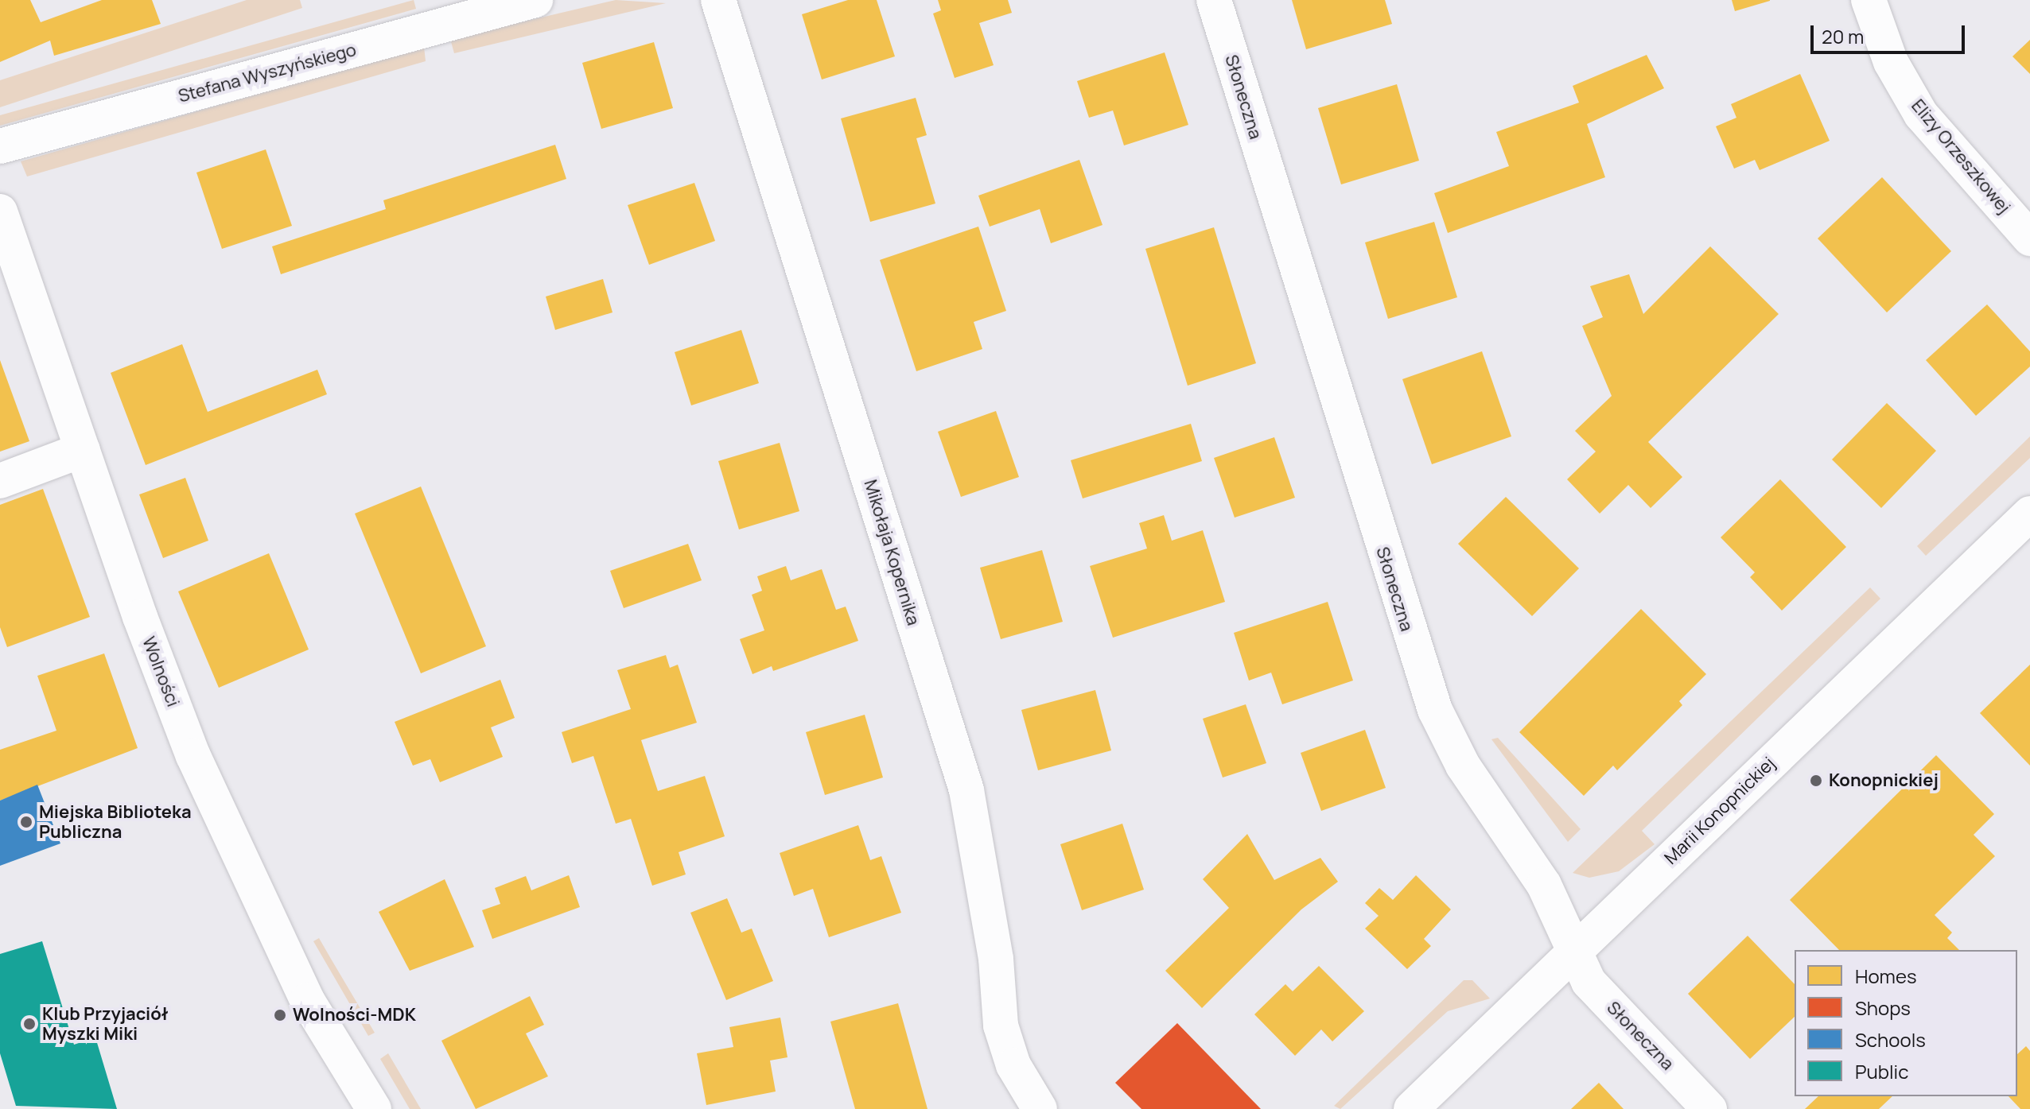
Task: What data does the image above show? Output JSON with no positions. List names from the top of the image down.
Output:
{
  "streets": {
    "street": [
      "Stefana Wyszyńskiego",
      "Słoneczna",
      "Elizy Orzeszkowej",
      "Mikołaja Kopernika",
      "Wolności",
      "Marii Konopnickiej"
    ]
  },
  "crossings": [
    ["Słoneczna", "Marii Konopnickiej"]
  ],
  "places": [
    "Konopnickiej",
    "Miejska Biblioteka Publiczna",
    "Wolności-MDK",
    "Klub Przyjaciół Myszki Miki"
  ],
  "legend": [
    "Homes",
    "Shops",
    "Schools",
    "Public"
  ],
  "scale_bar": "20 m"
}
